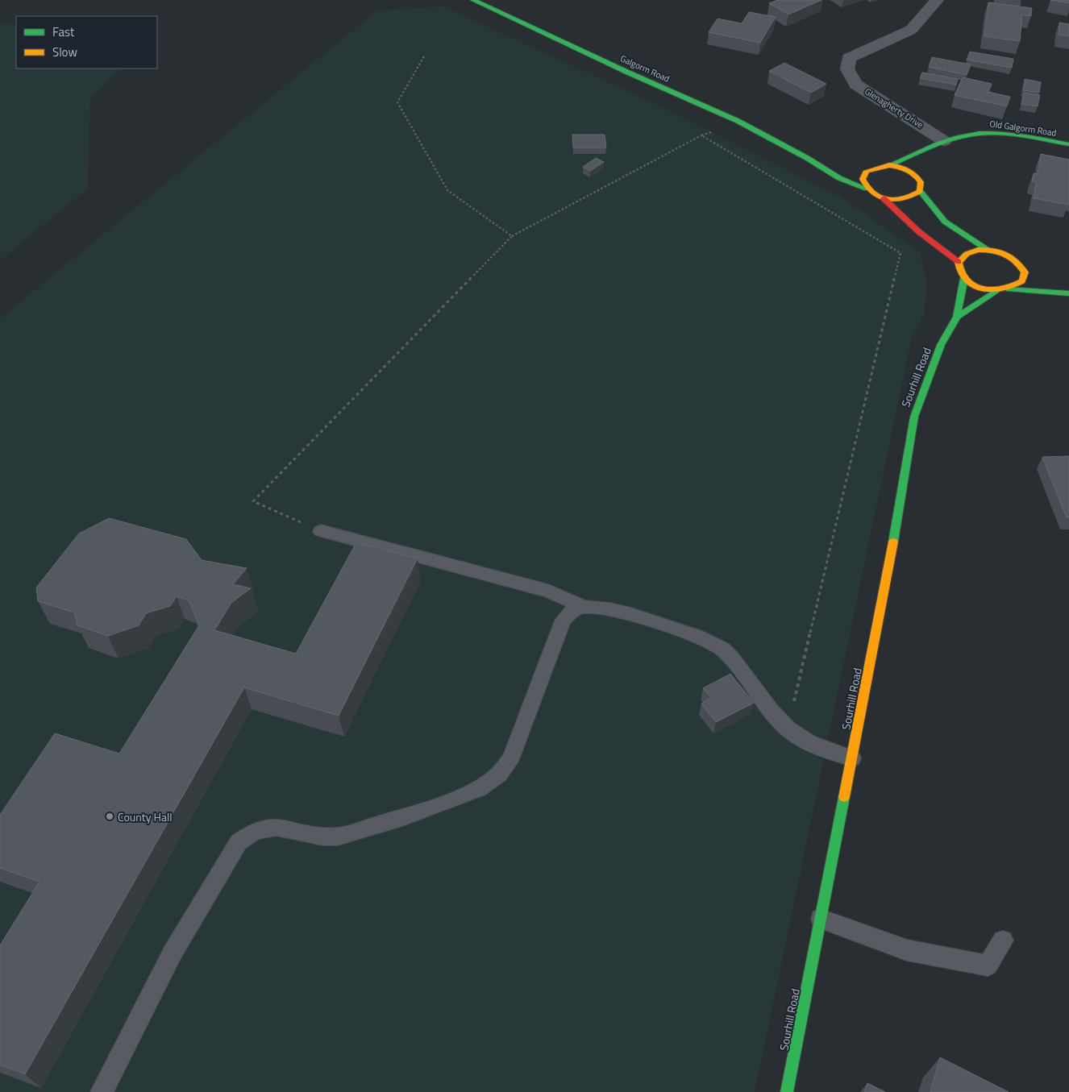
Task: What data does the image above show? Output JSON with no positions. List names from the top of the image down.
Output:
{
  "streets": {
    "main road": ["Galgorm Road", "Old Galgorm Road", "Sourhill Road"],
    "street": ["Glenagherty Drive"]
  },
  "crossings": [
    ["Glenagherty Drive", "Old Galgorm Road"]
  ],
  "places": ["County Hall"],
  "legend": ["Fast", "Slow"]
}
